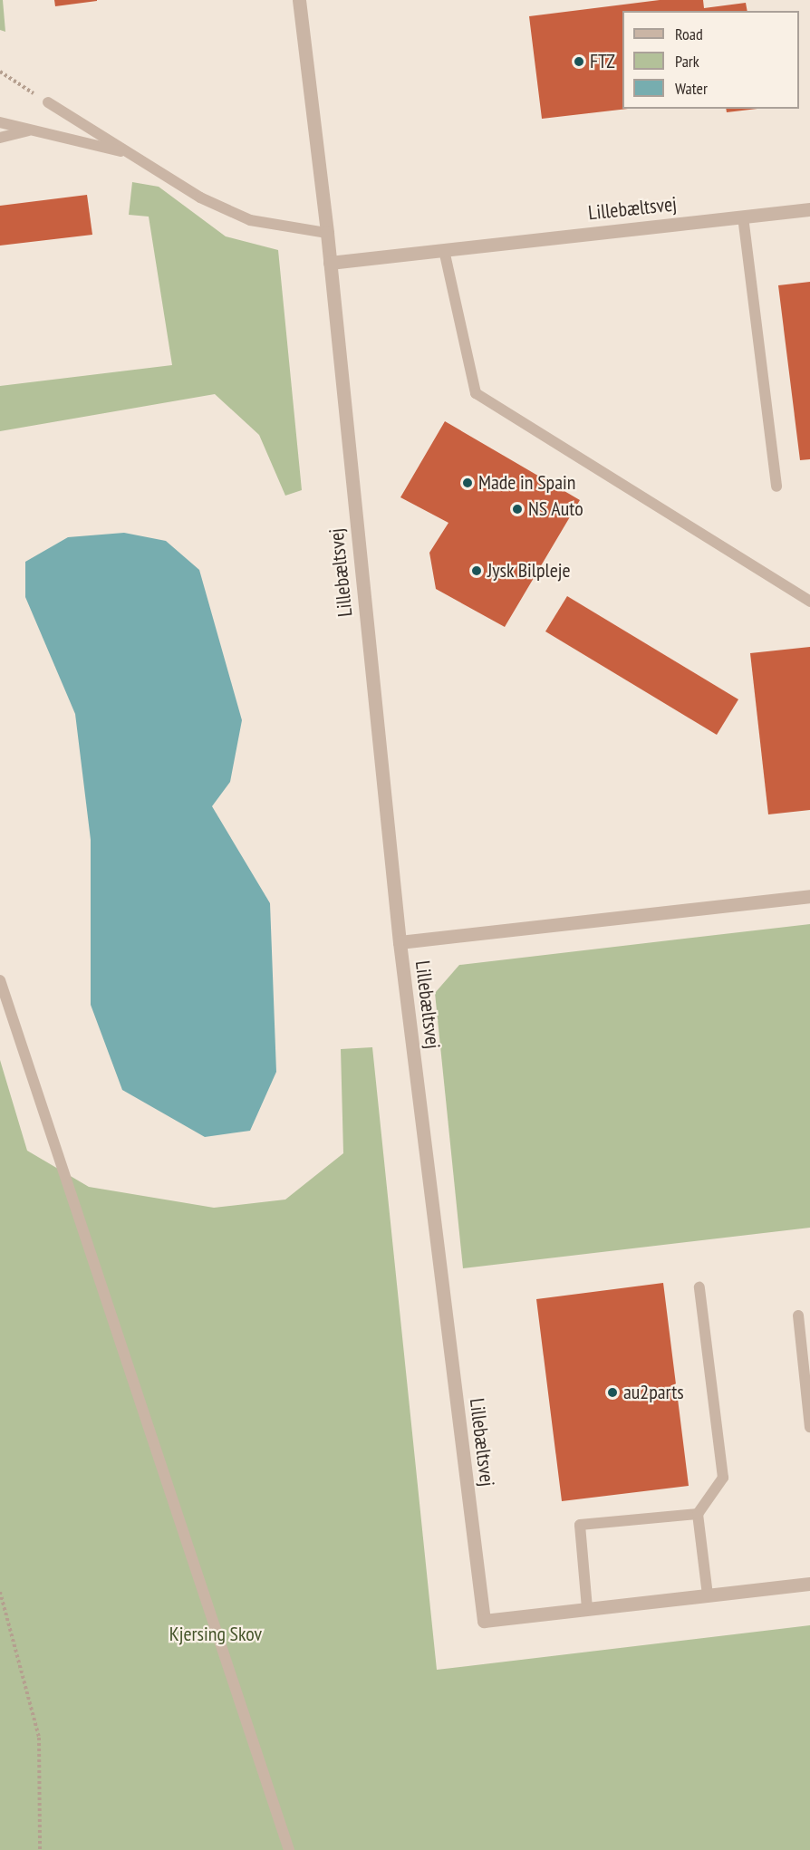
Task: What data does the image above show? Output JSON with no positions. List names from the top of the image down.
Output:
{
  "streets": {
    "street": ["Lillebæltsvej"]
  },
  "parks": ["Kjersing Skov"],
  "places": [
    "FTZ",
    "Made in Spain",
    "NS Auto",
    "Jysk Bilpleje",
    "au2parts"
  ],
  "legend": ["Road", "Park", "Water"]
}
